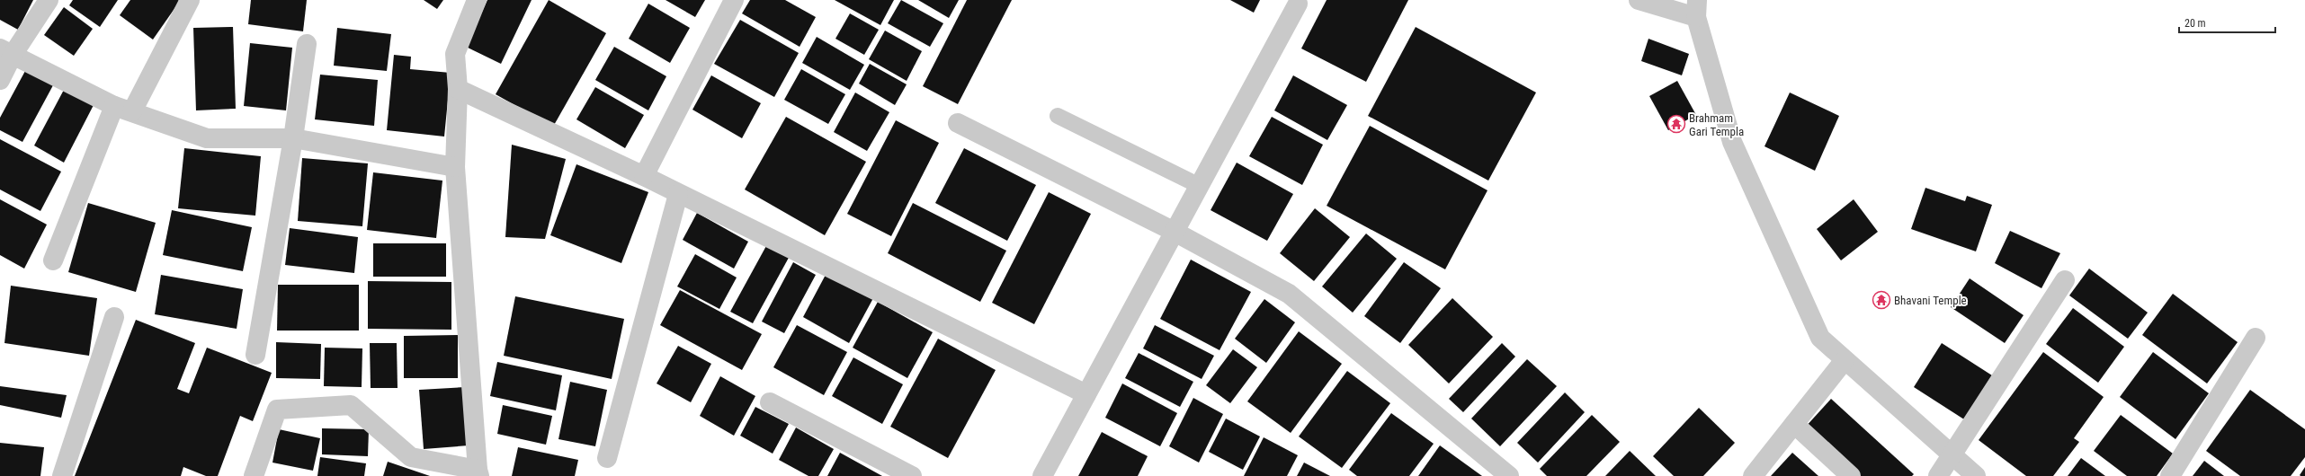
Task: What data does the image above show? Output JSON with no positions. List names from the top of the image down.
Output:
{
  "places": {
    "temple": ["Brahmam Gari Templa", "Bhavani Temple"]
  },
  "scale_bar": "20 m"
}
